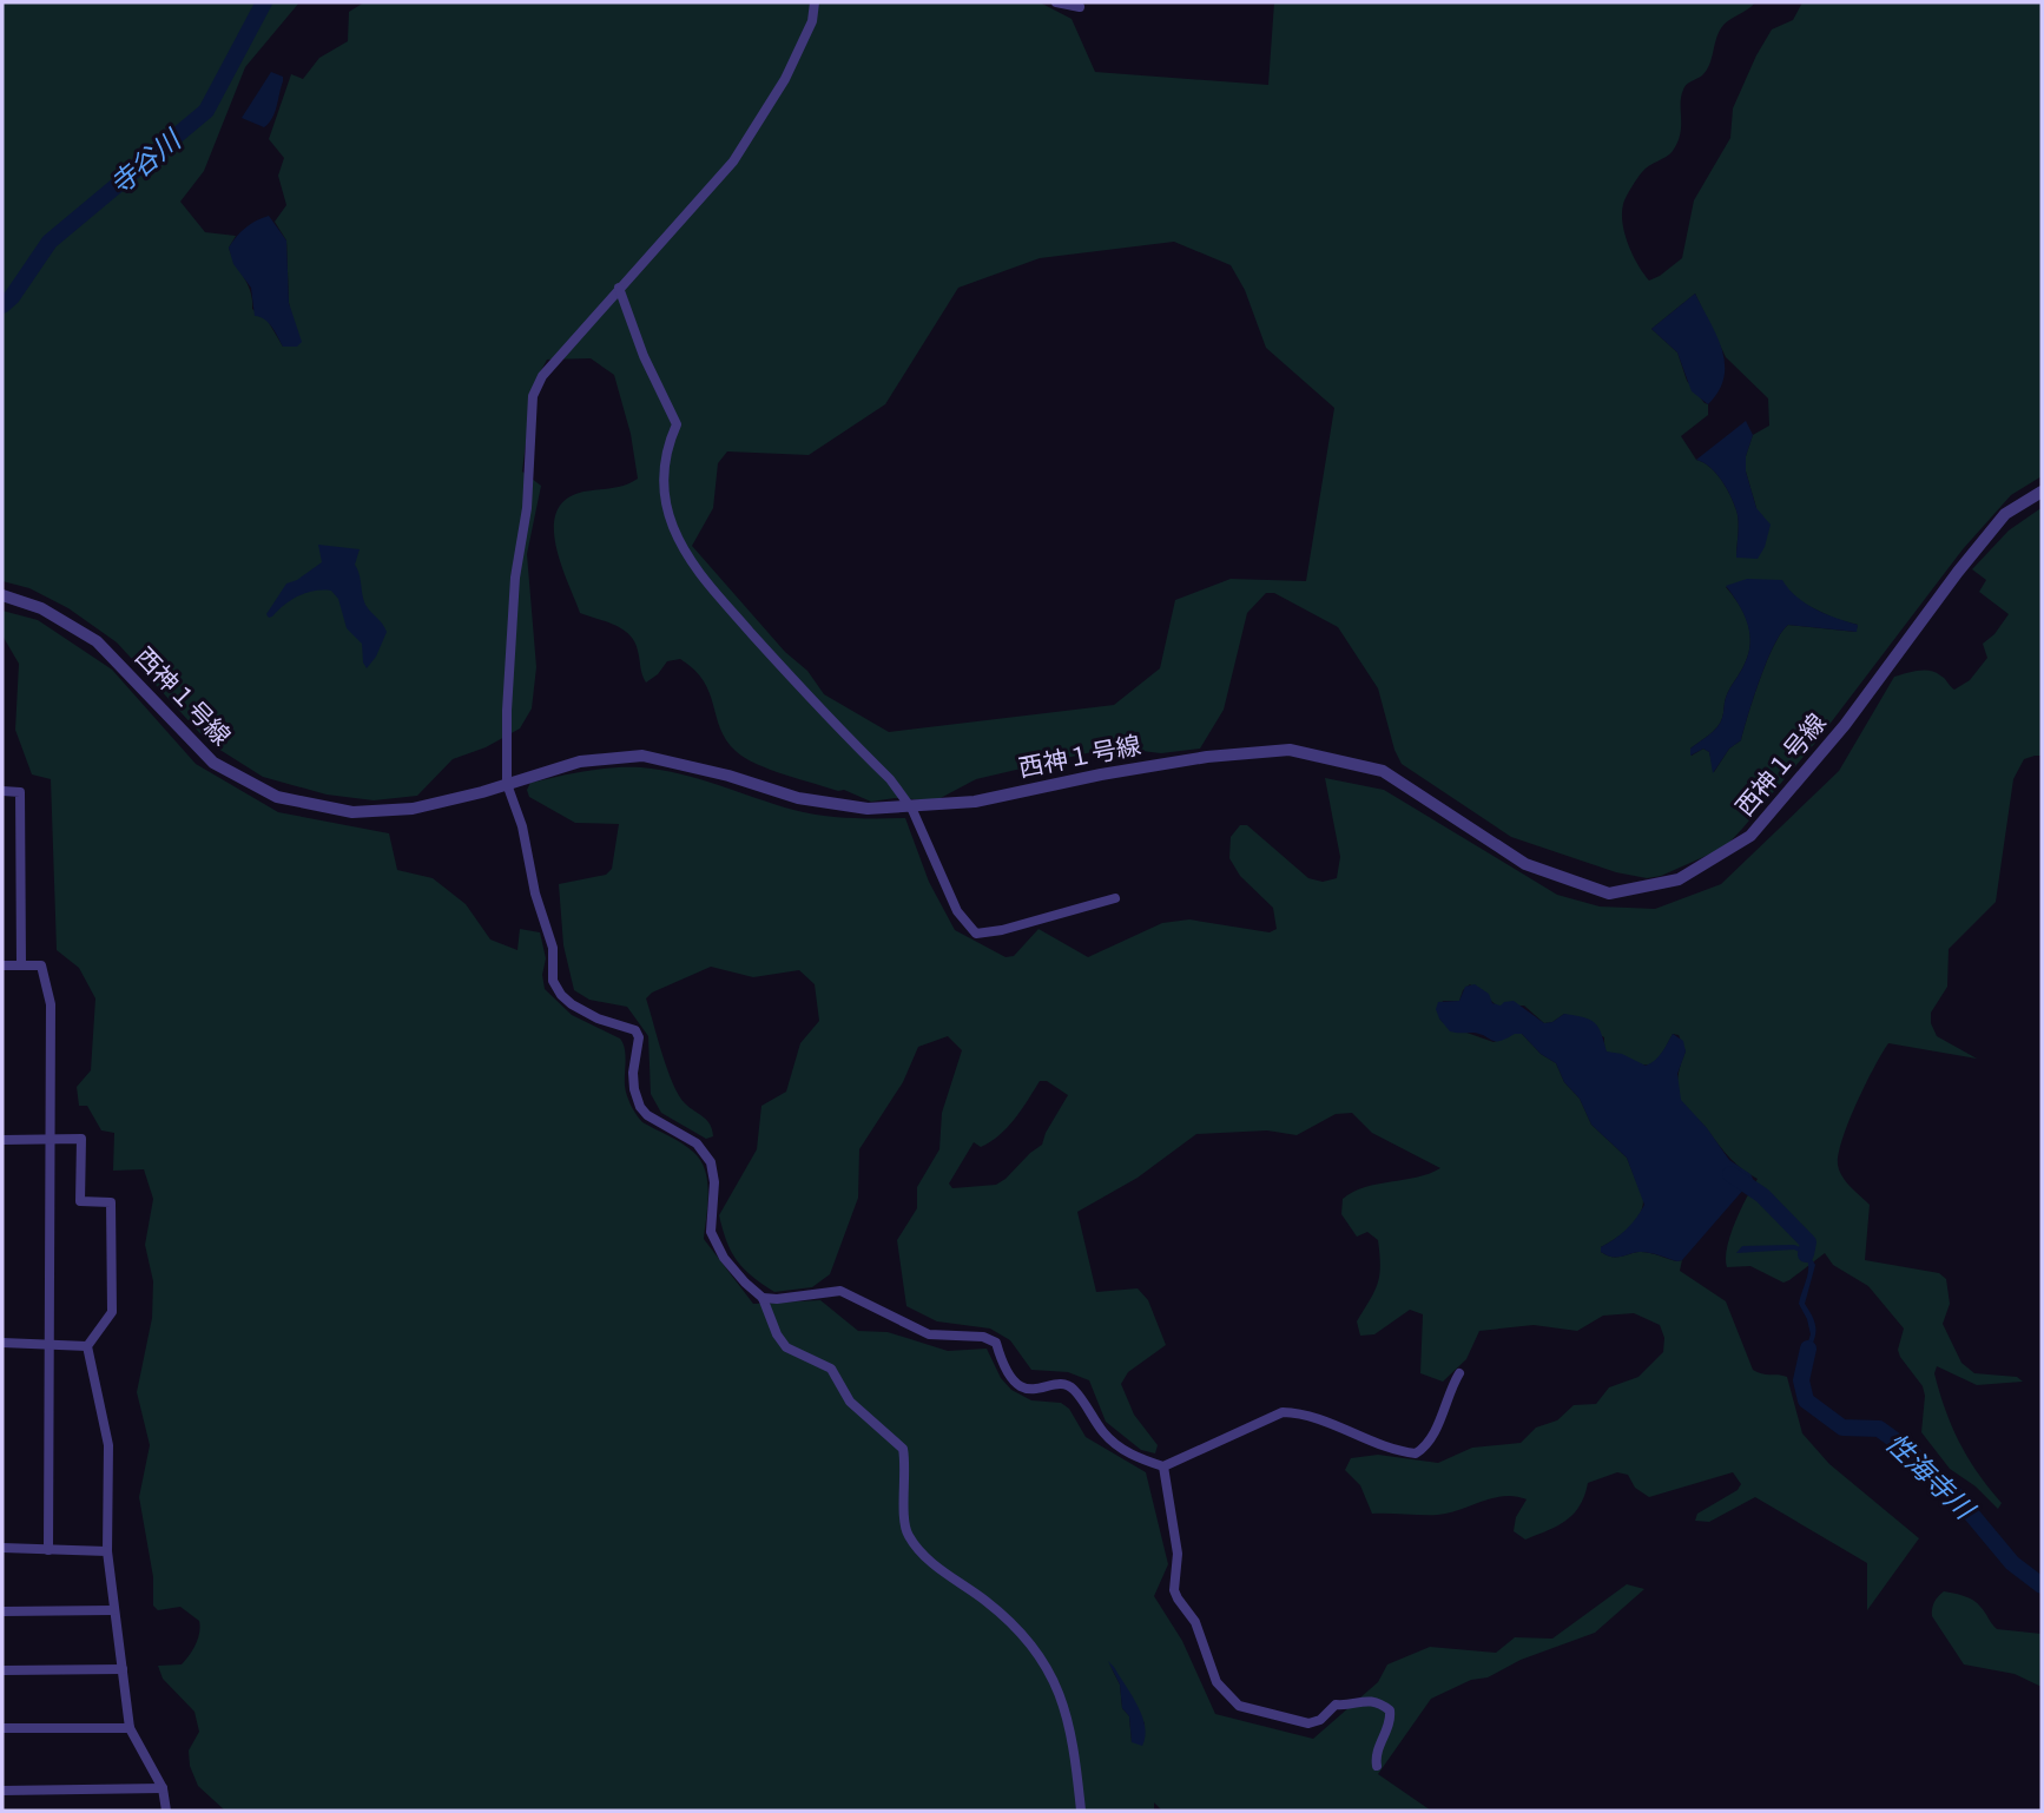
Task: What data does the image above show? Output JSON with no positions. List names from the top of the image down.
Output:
{
  "streets": {
    "street": ["西神１号線"]
  },
  "water": ["寺谷川", "性海寺川"]
}
